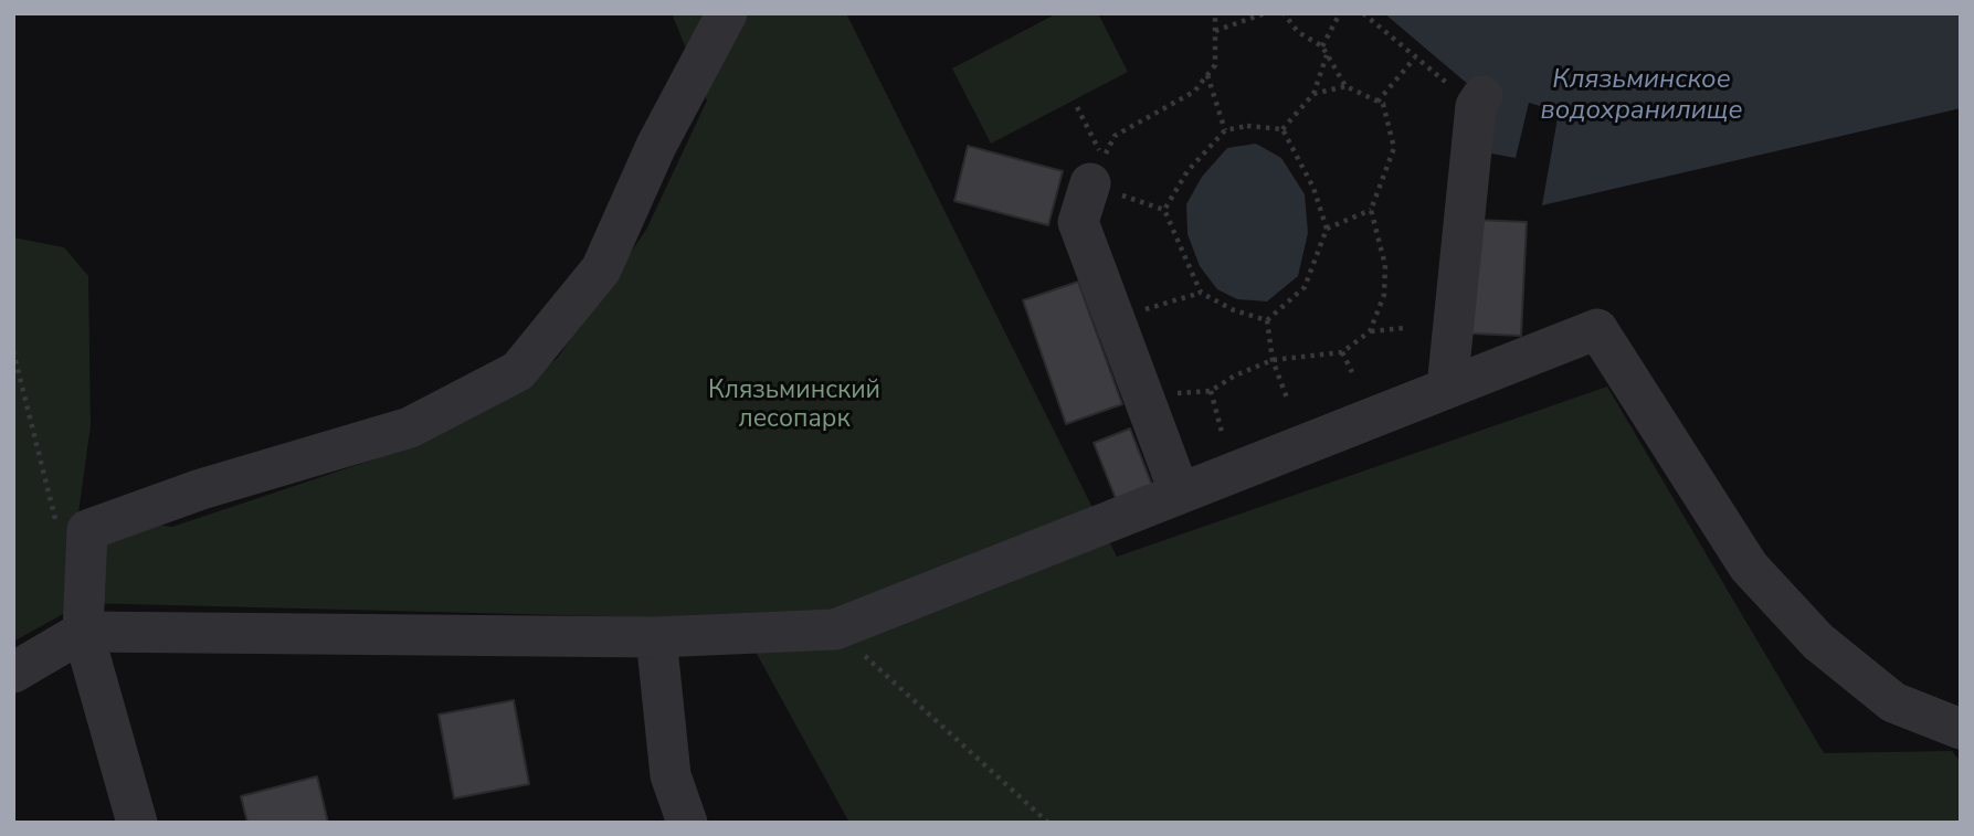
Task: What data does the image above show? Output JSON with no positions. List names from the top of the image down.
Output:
{
  "water": ["Клязьминское водохранилище"],
  "parks": ["Клязьминский лесопарк"]
}
